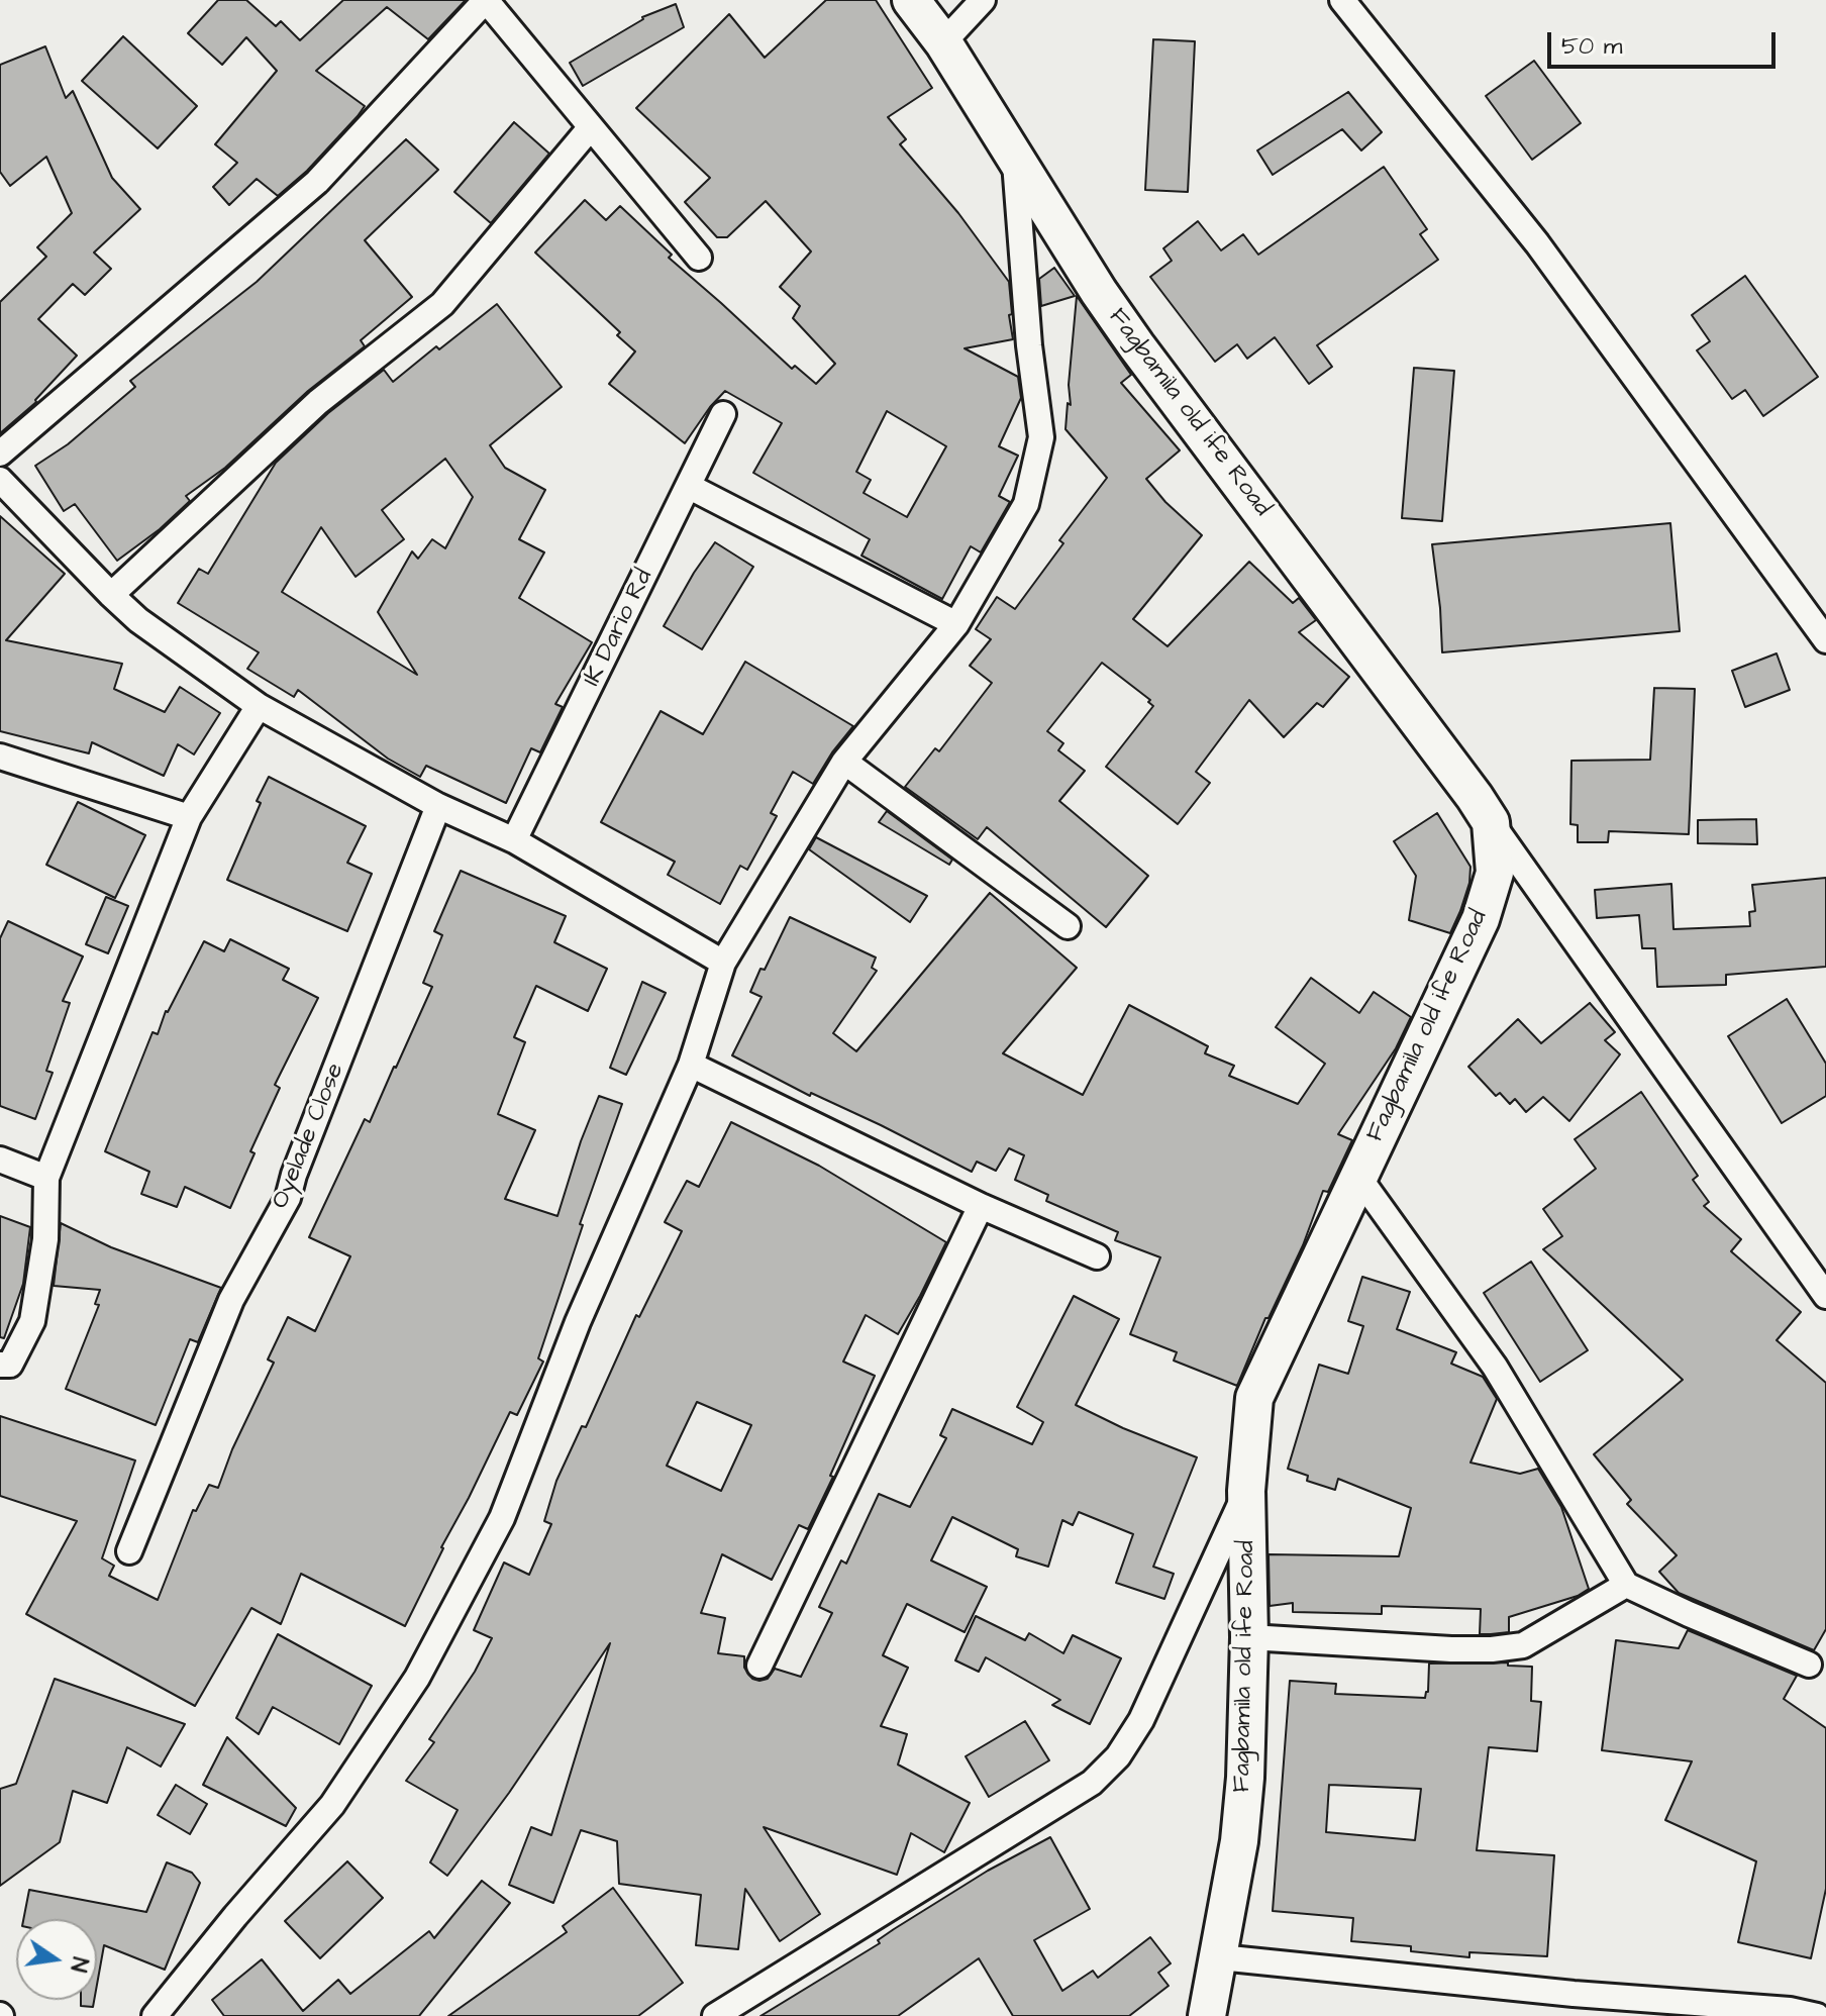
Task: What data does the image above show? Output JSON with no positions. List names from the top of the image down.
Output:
{
  "streets": {
    "street": ["Fagbamila old ife Road", "IK Dario Rd", "Oyelade Close"]
  },
  "scale_bar": "50 m",
  "north": "right"
}
